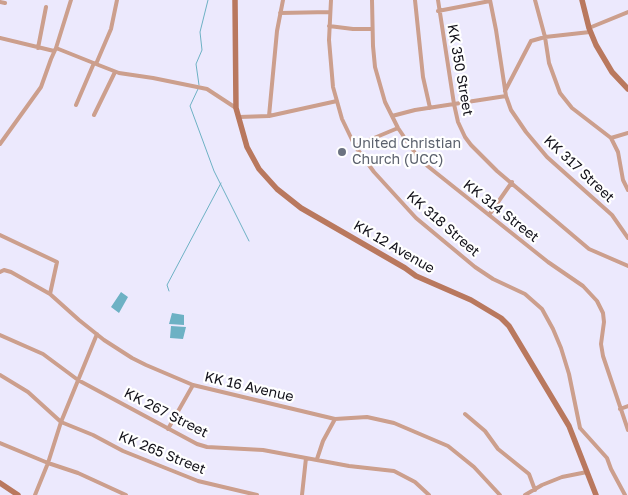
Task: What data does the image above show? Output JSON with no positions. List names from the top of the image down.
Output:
{
  "streets": {
    "main road": ["KK 12 Avenue"],
    "street": [
      "KK 350 Street",
      "KK 317 Street",
      "KK 314 Street",
      "KK 318 Street",
      "KK 16 Avenue",
      "KK 267 Street",
      "KK 265 Street"
    ]
  },
  "places": ["United Christian Church (UCC)"]
}
